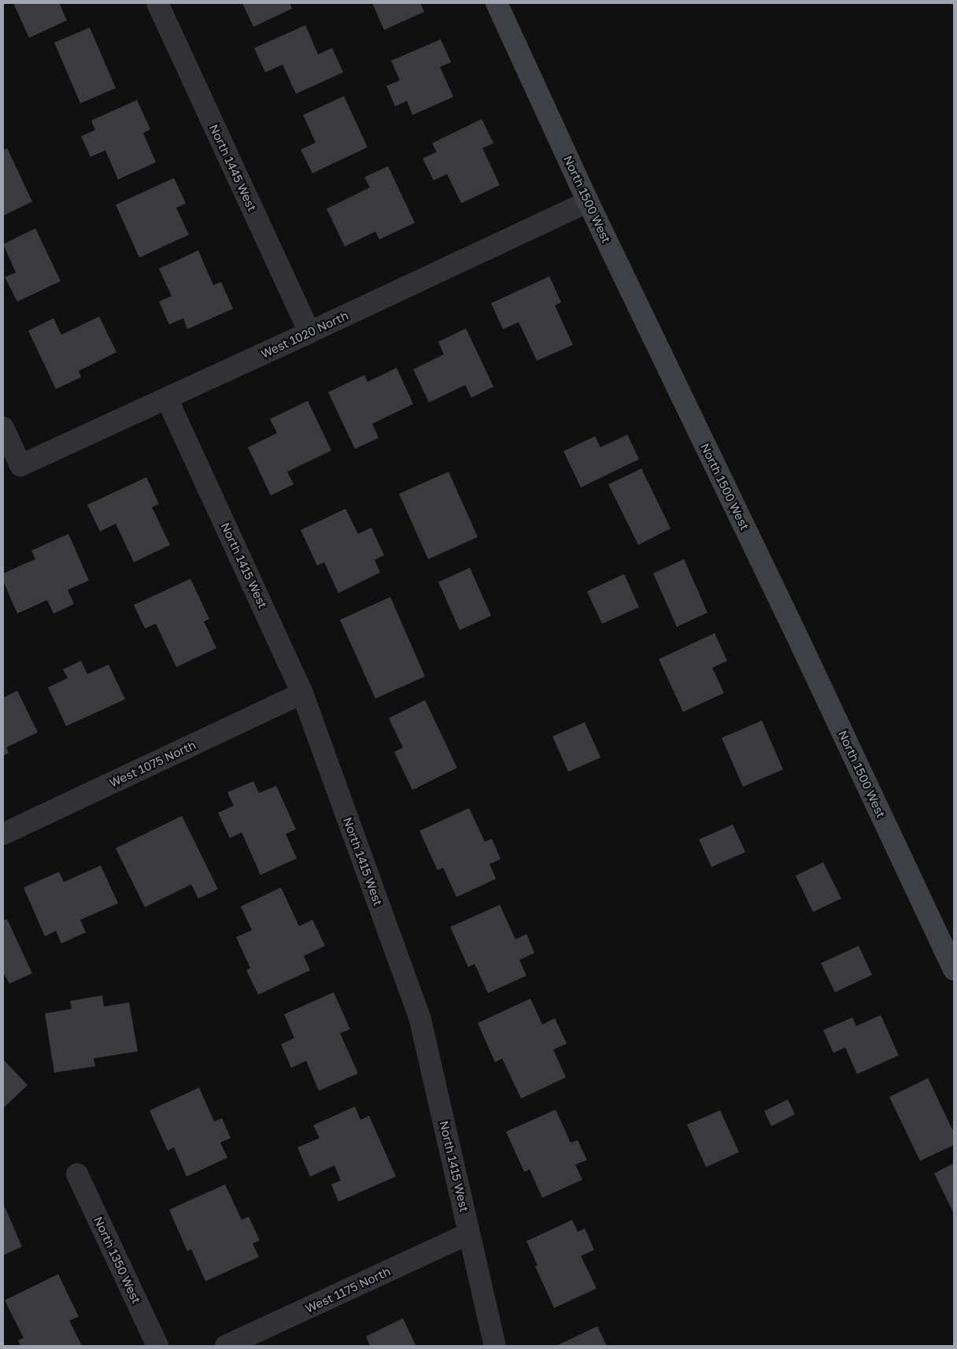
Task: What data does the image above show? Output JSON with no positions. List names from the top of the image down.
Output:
{
  "streets": {
    "street": [
      "North 1445 West",
      "North 1500 West",
      "West 1020 North",
      "North 1415 West",
      "West 1075 North",
      "North 1350 West",
      "West 1175 North"
    ]
  },
  "crossings": [
    ["North 1445 West", "West 1020 North"],
    ["North 1500 West", "West 1020 North"],
    ["West 1020 North", "North 1415 West"],
    ["North 1415 West", "West 1075 North"],
    ["North 1415 West", "West 1175 North"]
  ]
}
